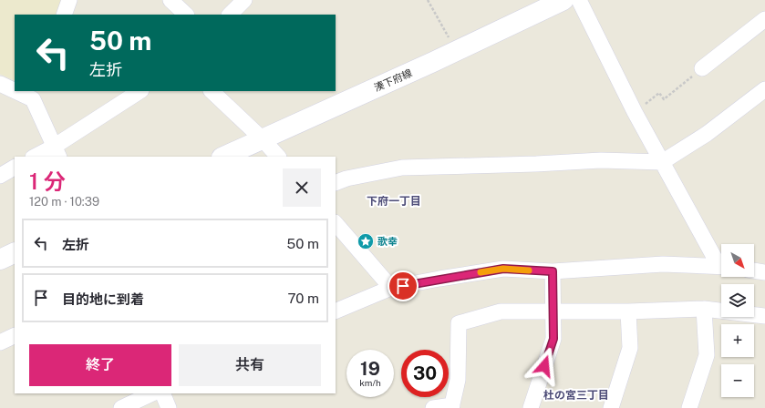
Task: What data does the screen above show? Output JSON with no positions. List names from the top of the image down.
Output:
{
  "streets": {
    "main road": ["湊下府線"]
  },
  "districts": ["下府一丁目", "杜の宮三丁目"],
  "places": {
    "place": ["歌幸"]
  },
  "north": "bottom right",
  "page": {
    "turn": ["50 m", "左折"],
    "heading": ["1 分", "120 m · 10:39"],
    "list": [
      {
        "name": "左折",
        "value": "50 m"
      },
      {
        "name": "目的地に到着",
        "value": "70 m"
      }
    ],
    "map_buttons": ["+", "−"],
    "buttons": ["終了", "共有"],
    "speed": "19 km/h",
    "limit": "30"
  }
}
